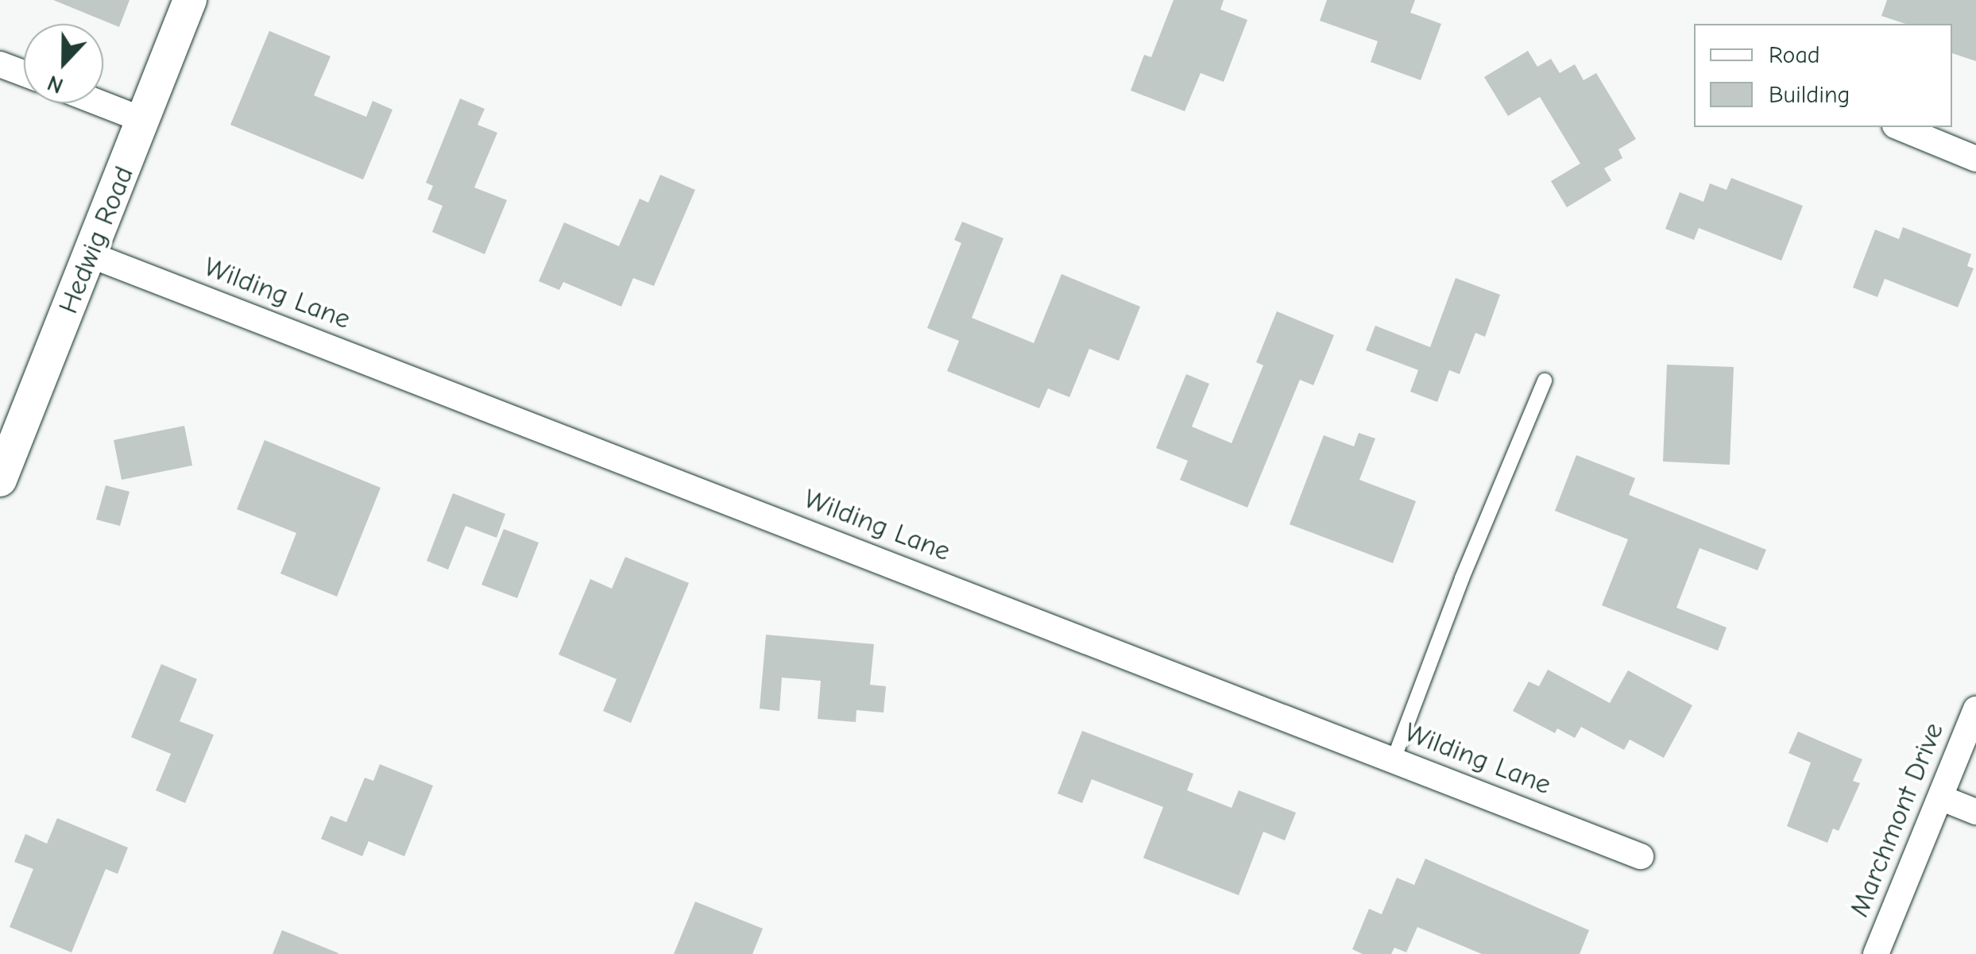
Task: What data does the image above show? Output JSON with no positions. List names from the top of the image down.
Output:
{
  "streets": {
    "street": ["Hedwig Road", "Wilding Lane", "Marchmont Drive"]
  },
  "crossings": [
    ["Hedwig Road", "Wilding Lane"]
  ],
  "legend": ["Road", "Building"],
  "north": "bottom"
}
